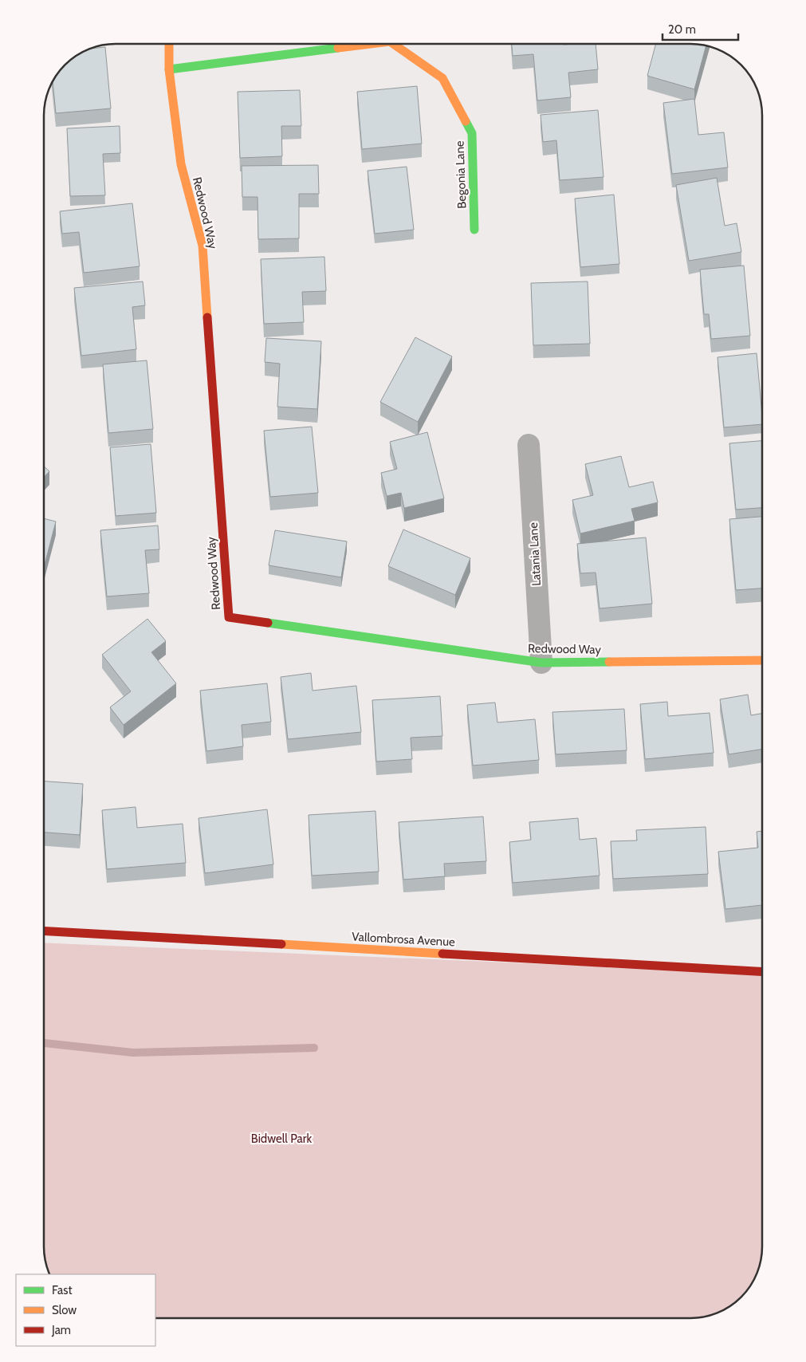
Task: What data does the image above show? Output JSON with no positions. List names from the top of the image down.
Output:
{
  "streets": {
    "street": [
      "Begonia Lane",
      "Redwood Way",
      "Latania Lane",
      "Vallombrosa Avenue"
    ]
  },
  "crossings": [
    ["Begonia Lane", "Redwood Way"],
    ["Redwood Way", "Latania Lane"]
  ],
  "parks": ["Bidwell Park"],
  "legend": ["Fast", "Slow", "Jam"],
  "scale_bar": "20 m"
}
